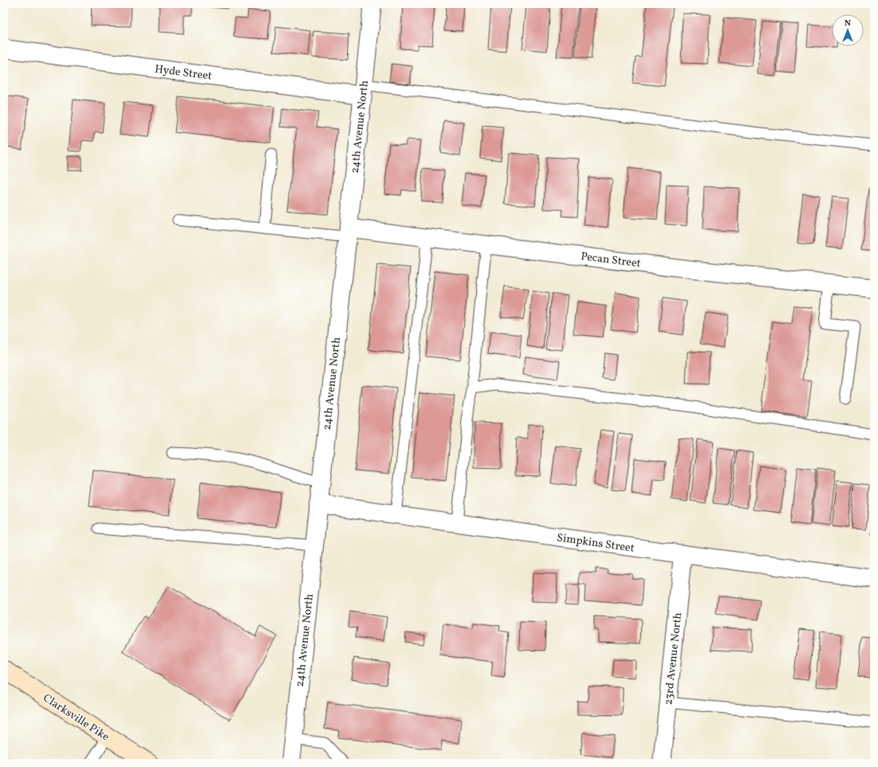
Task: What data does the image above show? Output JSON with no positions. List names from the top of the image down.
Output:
{
  "streets": {
    "main road": ["Clarksville Pike"],
    "street": [
      "Hyde Street",
      "24th Avenue North",
      "Pecan Street",
      "Simpkins Street",
      "23rd Avenue North"
    ]
  },
  "crossings": [
    ["Hyde Street", "24th Avenue North"],
    ["24th Avenue North", "Pecan Street"],
    ["24th Avenue North", "Simpkins Street"],
    ["Simpkins Street", "23rd Avenue North"]
  ],
  "north": "top"
}
